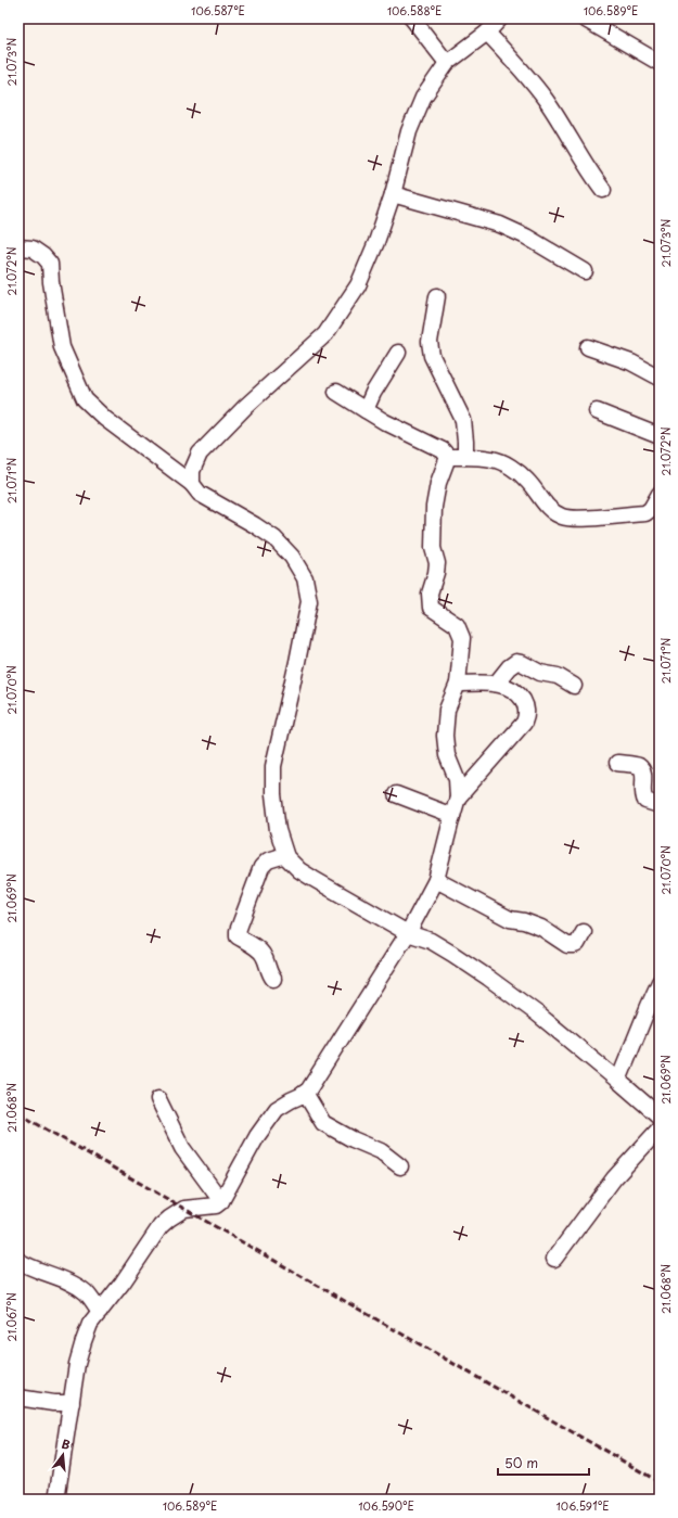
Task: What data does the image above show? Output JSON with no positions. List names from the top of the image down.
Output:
{
  "scale_bar": "50 m",
  "north": "top",
  "coordinates": [
    "106.587°E",
    "106.588°E",
    "106.589°E",
    "21.073°N",
    "21.072°N",
    "21.071°N",
    "21.070°N",
    "21.069°N",
    "21.068°N",
    "21.067°N",
    "106.590°E",
    "106.591°E"
  ]
}
